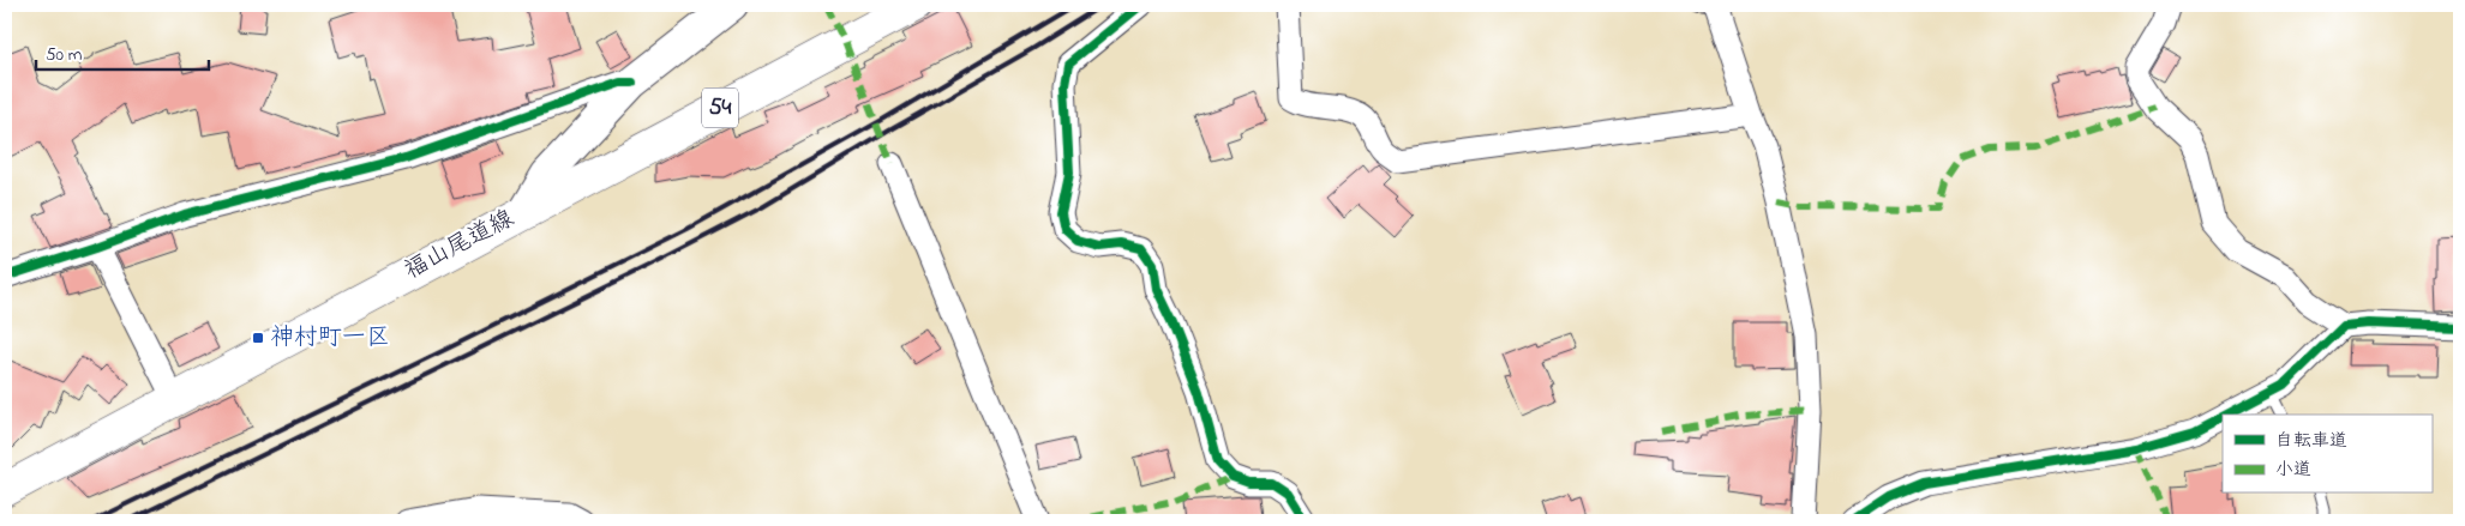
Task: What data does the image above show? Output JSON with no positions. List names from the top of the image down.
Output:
{
  "streets": {
    "main road": ["54", "福山尾道線"]
  },
  "places": {
    "transit": ["神村町一区"]
  },
  "legend": ["自転車道", "小道"],
  "scale_bar": "50 m"
}
